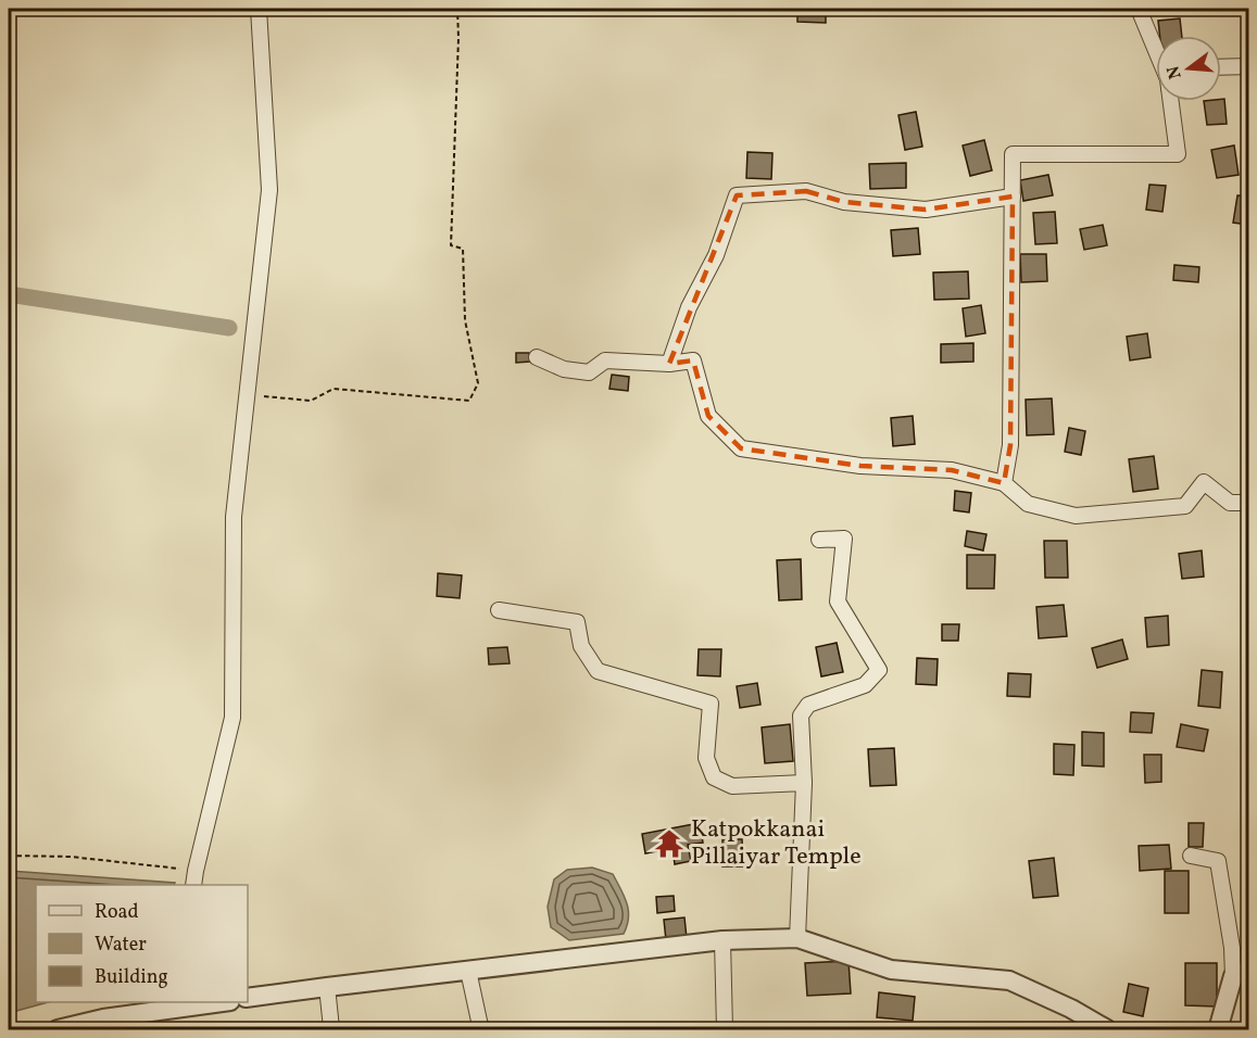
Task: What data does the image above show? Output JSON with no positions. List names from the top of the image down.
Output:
{
  "places": {
    "temple": ["Katpokkanai Pillaiyar Temple"]
  },
  "legend": ["Road", "Water", "Building"],
  "north": "left"
}
